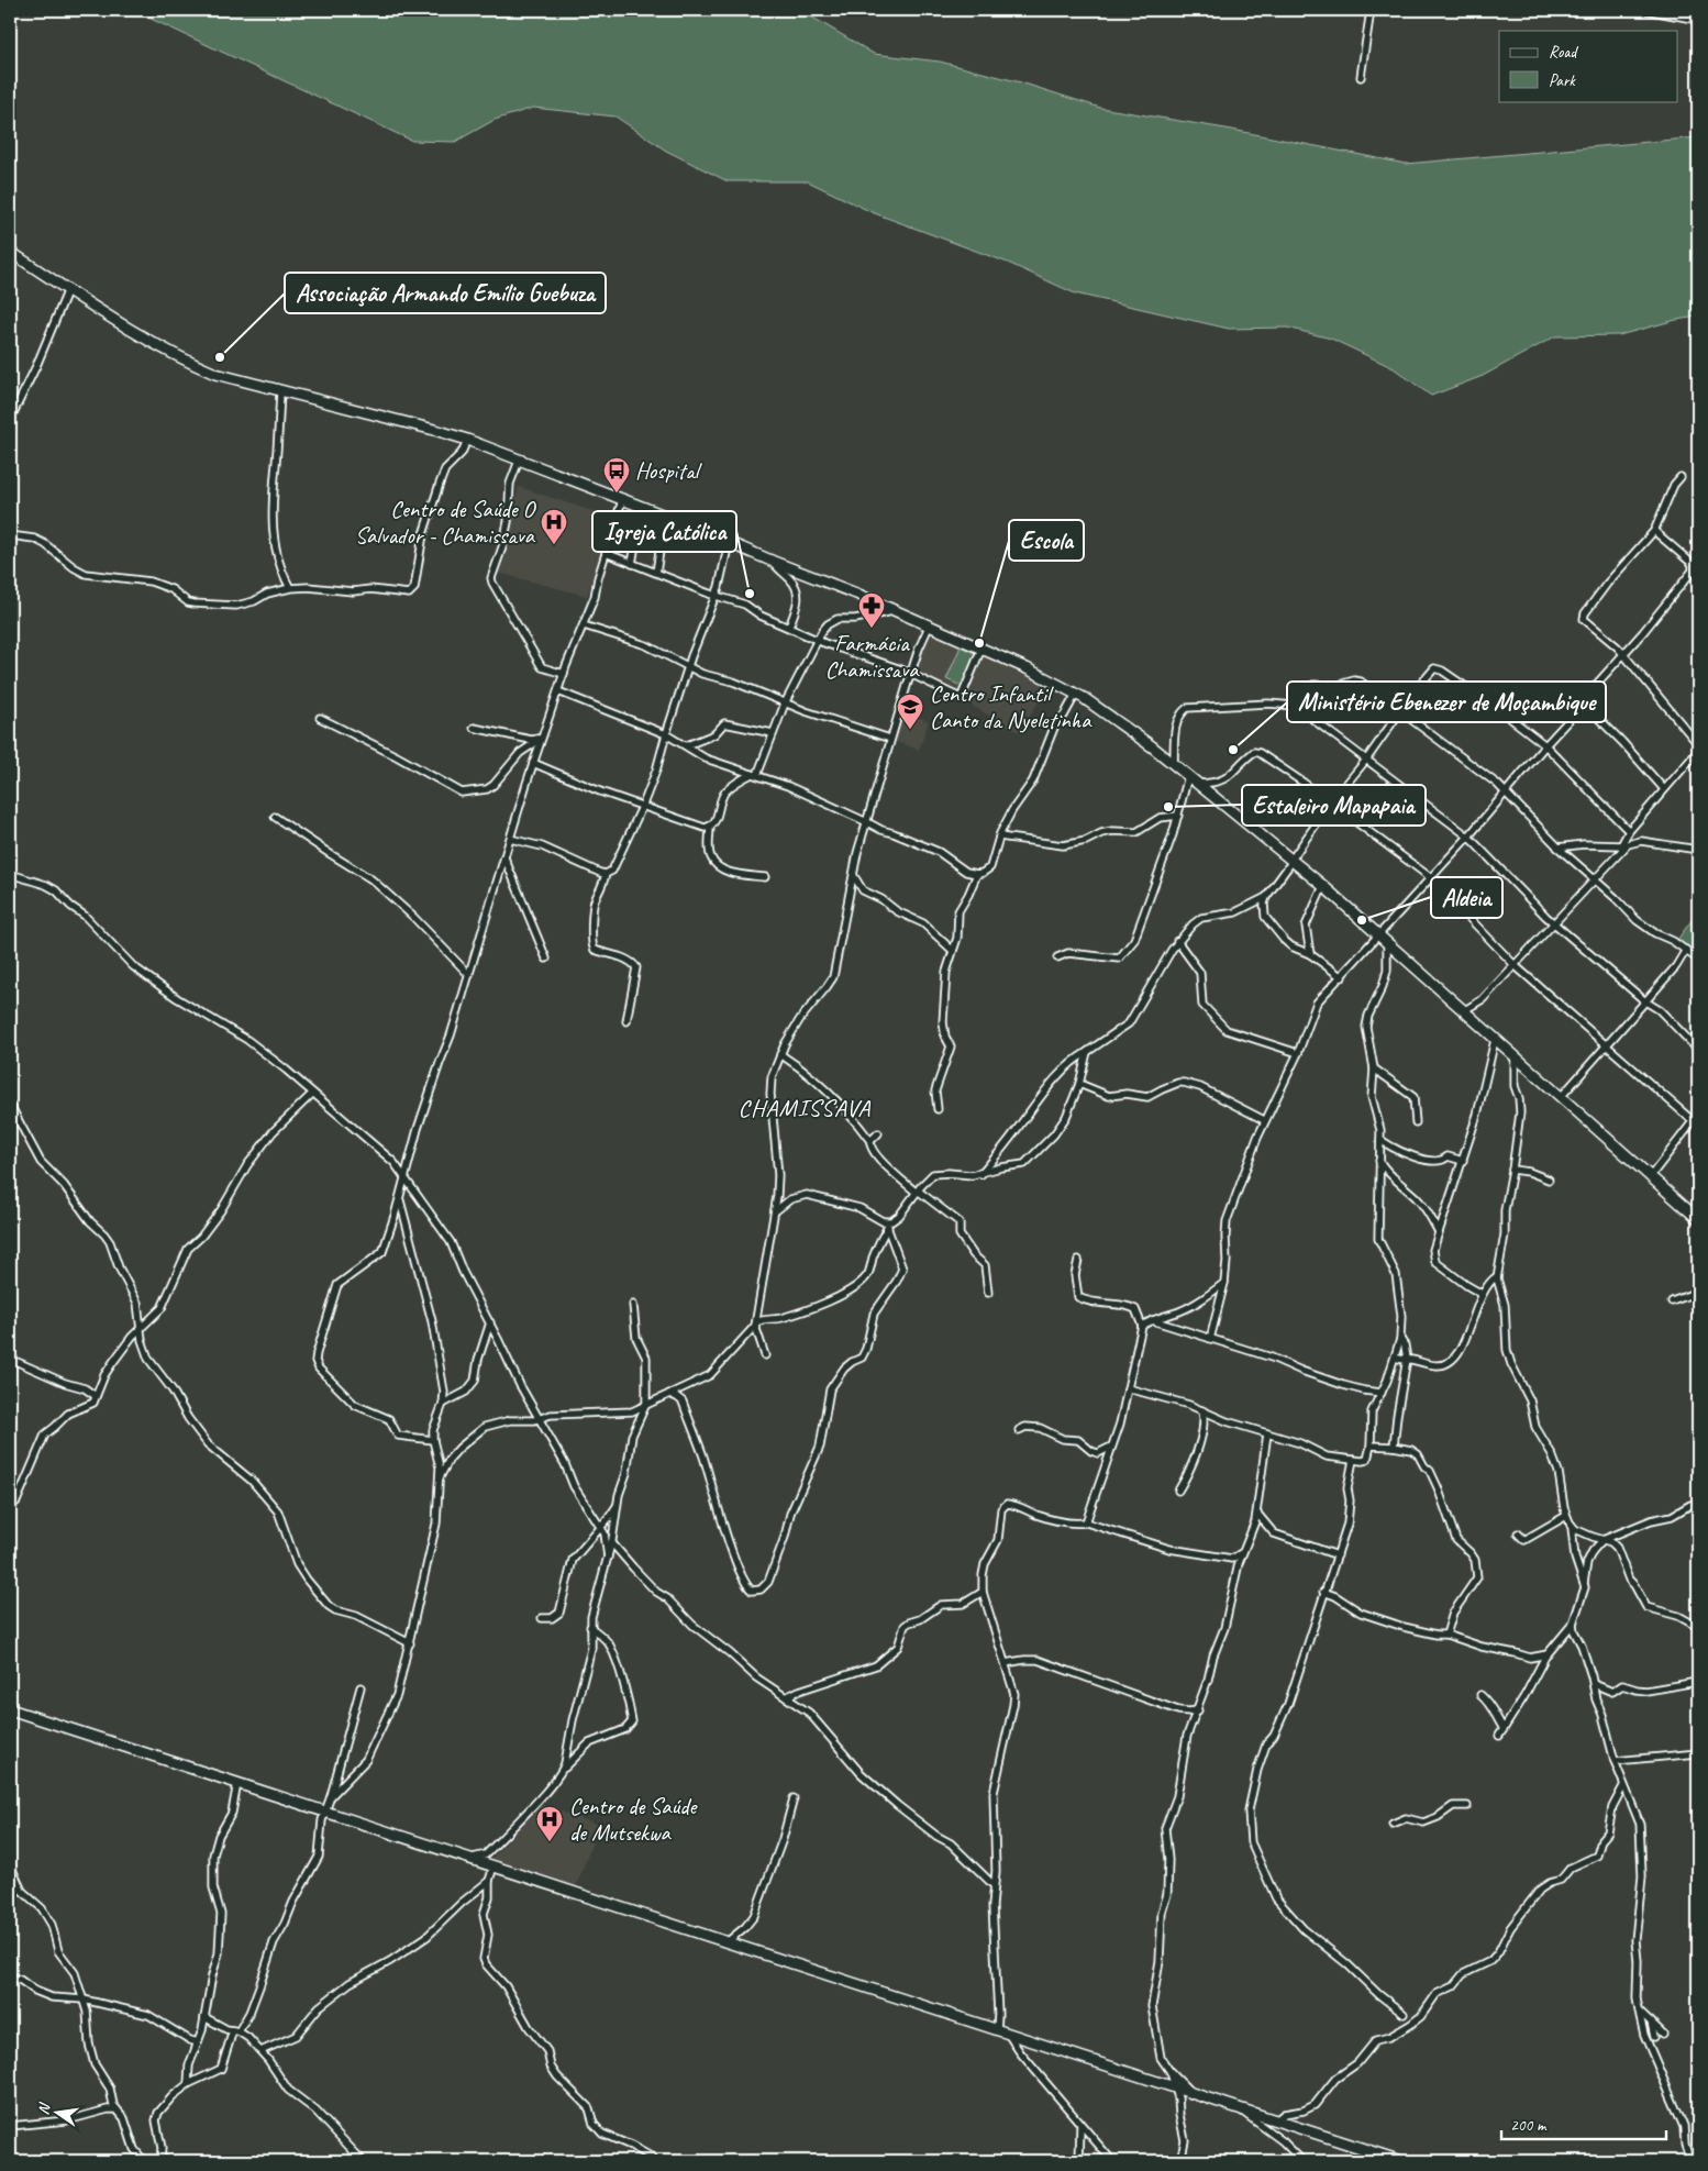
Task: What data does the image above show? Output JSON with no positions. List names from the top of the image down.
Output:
{
  "districts": ["CHAMISSAVA"],
  "places": {
    "other": [
      "Associação Armando Emílio Guebuza",
      "Igreja Católica",
      "Escola",
      "Ministério Ebenezer de Moçambique",
      "Estaleiro Mapapaia",
      "Aldeia"
    ],
    "bus stop": ["Hospital"],
    "hospital": ["Centro de Saúde O Salvador - Chamissava", "Centro de Saúde de Mutsekwa"],
    "pharmacy": ["Farmácia Chamissava"],
    "school or university": ["Centro Infantil Canto da Nyeletinha"]
  },
  "legend": ["Road", "Park"],
  "scale_bar": "200 m",
  "north": "left"
}
